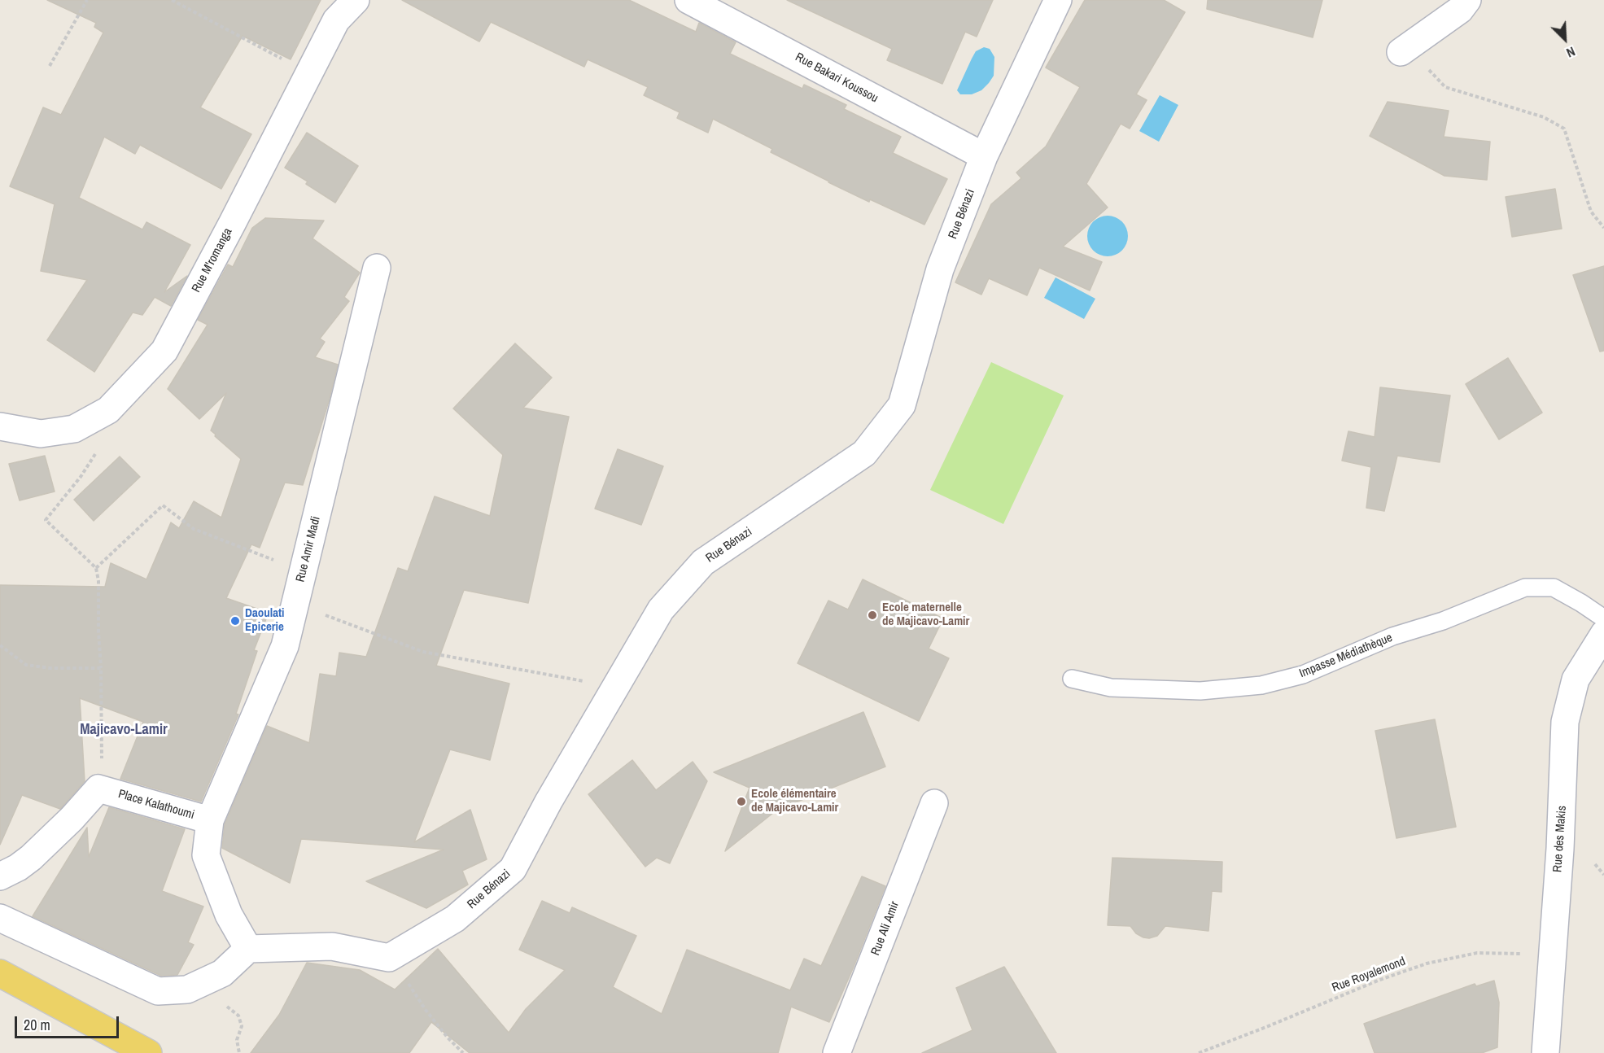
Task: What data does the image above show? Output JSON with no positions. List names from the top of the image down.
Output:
{
  "streets": {
    "street": [
      "Rue Bakari Koussou",
      "Rue Bénazi",
      "Rue M'romanga",
      "Rue Amir Madi",
      "Place Kalathoumi",
      "Rue des Makis",
      "Rue Ali Amir"
    ],
    "lane": ["Impasse Médiathèque"],
    "path": ["Rue Royalemond"]
  },
  "crossings": [
    ["Rue Bakari Koussou", "Rue Bénazi"],
    ["Rue Amir Madi", "Place Kalathoumi"],
    ["Rue des Makis", "Rue Royalemond"]
  ],
  "districts": ["Majicavo-Lamir"],
  "places": ["Ecole maternelle de Majicavo-Lamir", "Daoulati Epicerie", "Ecole élémentaire de Majicavo-Lamir"],
  "scale_bar": "20 m",
  "north": "bottom right"
}
